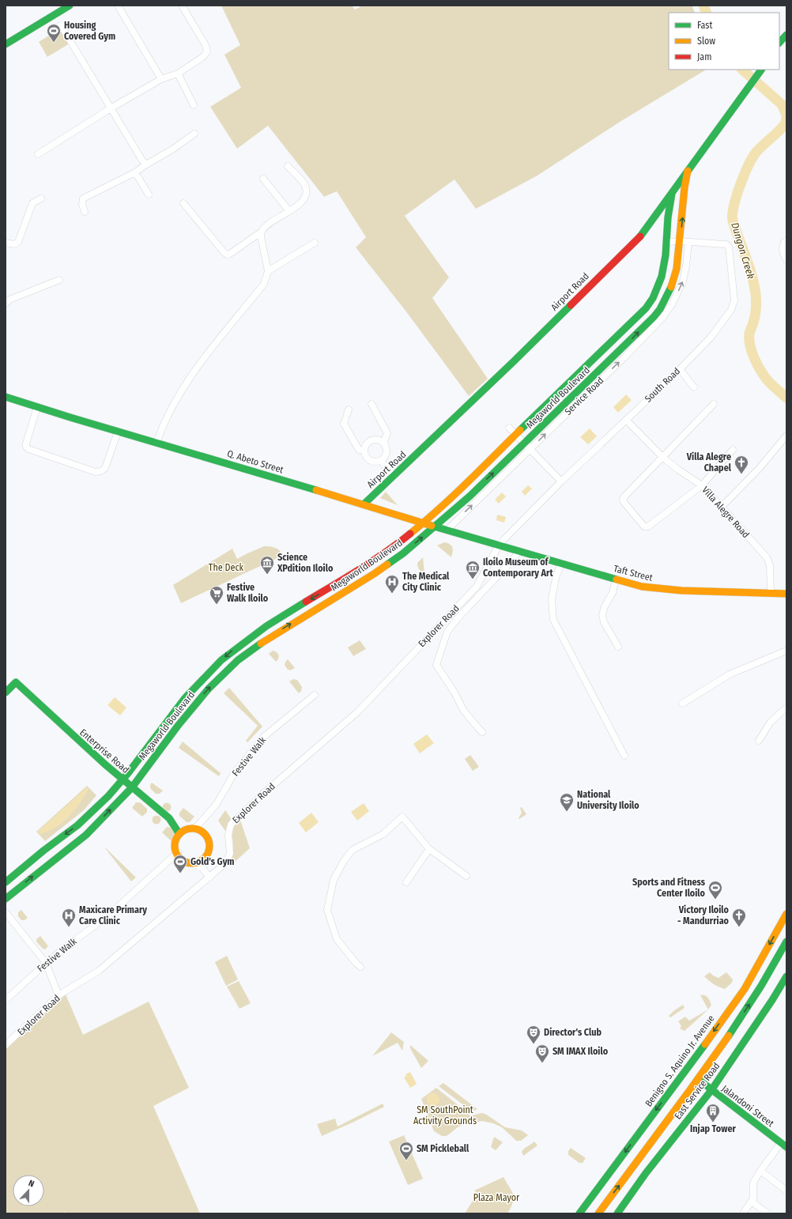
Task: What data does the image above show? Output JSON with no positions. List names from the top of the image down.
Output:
{
  "streets": {
    "main road": [
      "Airport Road",
      "Megaworld Boulevard",
      "Q. Abeto Street",
      "Taft Street",
      "Enterprise Road",
      "Benigno S. Aquino Jr. Avenue",
      "East Service Road",
      "Jalandoni Street"
    ],
    "street": [
      "South Road",
      "Service Road",
      "Villa Alegre Road",
      "Explorer Road",
      "Festive Walk"
    ]
  },
  "crossings": [
    ["Airport Road", "Megaworld Boulevard"],
    ["Airport Road", "Q. Abeto Street"],
    ["South Road", "Service Road"],
    ["South Road", "Megaworld Boulevard"],
    ["South Road", "Q. Abeto Street"],
    ["South Road", "Villa Alegre Road"],
    ["South Road", "Taft Street"],
    ["South Road", "Explorer Road"],
    ["Service Road", "Q. Abeto Street"],
    ["Megaworld Boulevard", "Q. Abeto Street"],
    ["Megaworld Boulevard", "Enterprise Road"],
    ["Q. Abeto Street", "Taft Street"],
    ["Q. Abeto Street", "Explorer Road"],
    ["Villa Alegre Road", "Taft Street"],
    ["Taft Street", "Explorer Road"],
    ["East Service Road", "Jalandoni Street"]
  ],
  "one_way": ["Service Road"],
  "water": ["Dungon Creek"],
  "parks": ["The Deck", "SM SouthPoint Activity Grounds", "Plaza Mayor"],
  "places": {
    "sports": [
      "Housing Covered Gym",
      "Gold's Gym",
      "Sports and Fitness Center Iloilo",
      "SM Pickleball"
    ],
    "church": ["Villa Alegre Chapel", "Victory Iloilo - Mandurriao"],
    "museum": ["Science XPdition Iloilo", "Iloilo Museum of Contemporary Art"],
    "hospital": ["The Medical City Clinic", "Maxicare Primary Care Clinic"],
    "supermarket": ["Festive Walk Iloilo"],
    "school or university": ["National University Iloilo"],
    "theatre": ["Director's Club", "SM IMAX Iloilo"],
    "building": ["Injap Tower"]
  },
  "legend": ["Fast", "Slow", "Jam"],
  "north": "top"
}
